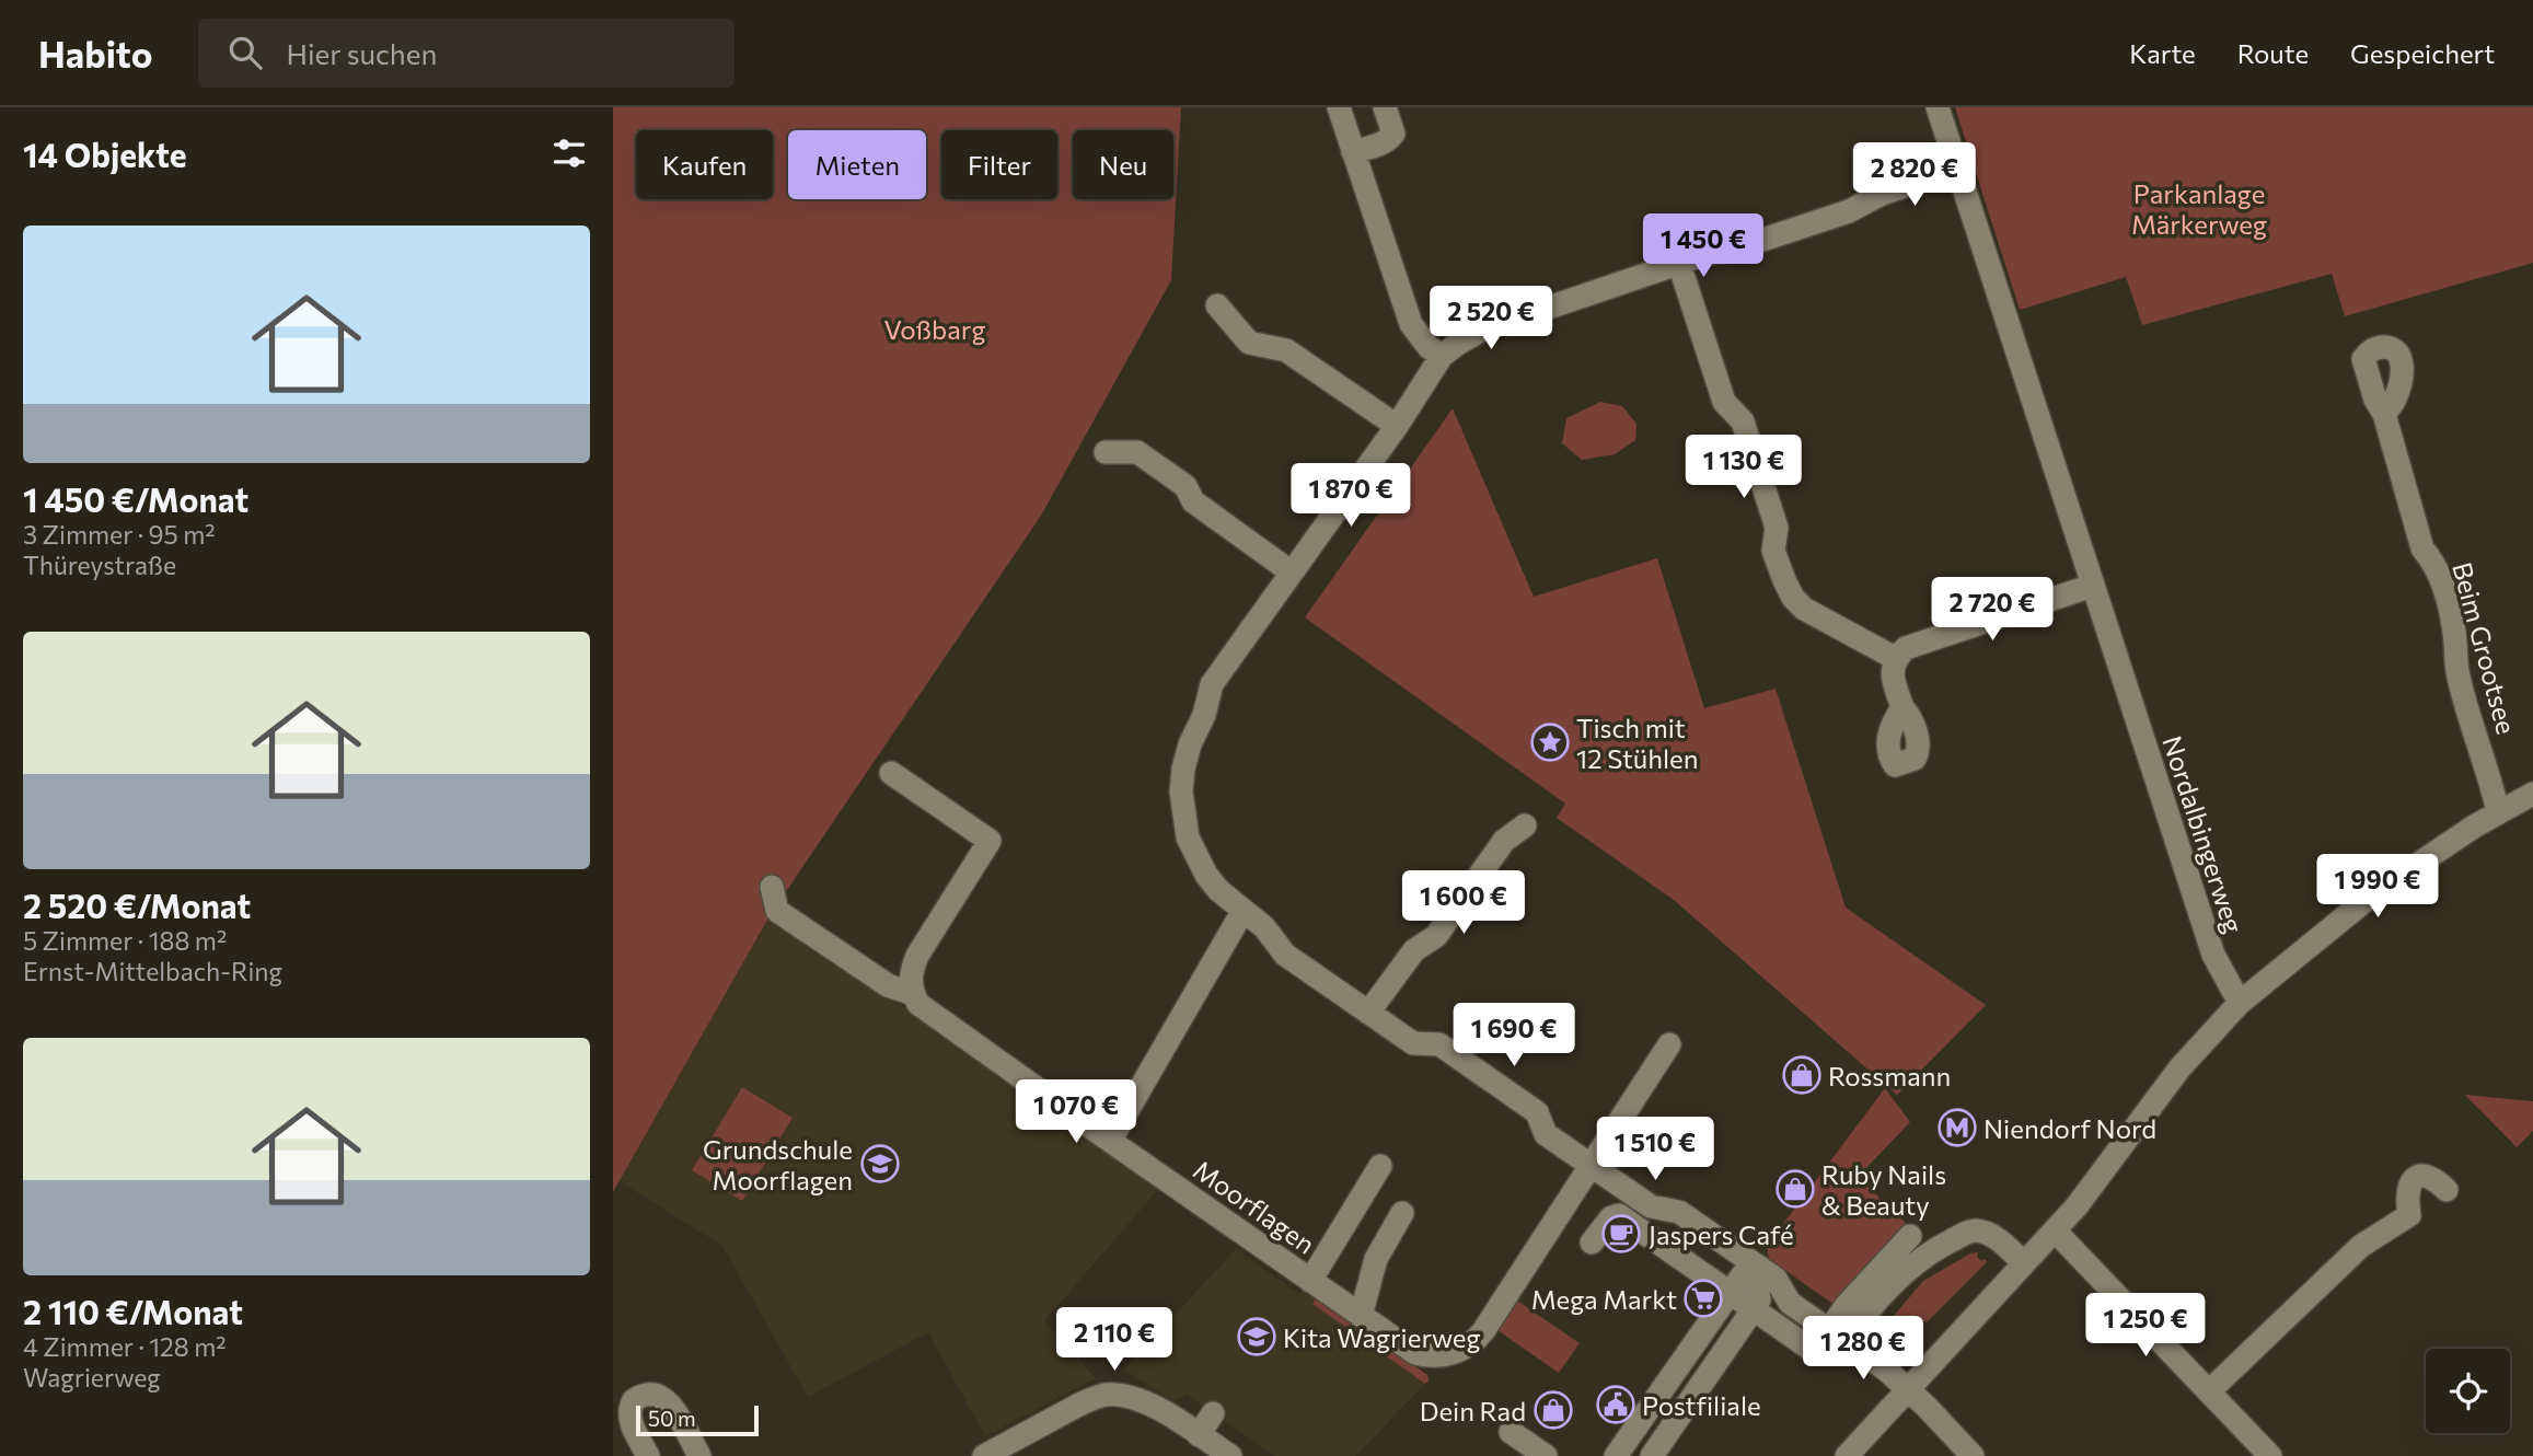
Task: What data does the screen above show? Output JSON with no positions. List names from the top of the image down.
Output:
{
  "streets": {
    "street": ["Beim Grootsee", "Nordalbingerweg", "Moorflagen"]
  },
  "parks": ["Parkanlage Märkerweg", "Voßbarg"],
  "places": {
    "place": ["Tisch mit 12 Stühlen"],
    "shop": ["Rossmann", "Ruby Nails & Beauty", "Dein Rad"],
    "metro station": ["Niendorf Nord"],
    "school or university": ["Grundschule Moorflagen", "Kita Wagrierweg"],
    "cafe": ["Jaspers Café"],
    "supermarket": ["Mega Markt"],
    "public building": ["Postfiliale"]
  },
  "scale_bar": "50 m",
  "page": {
    "header": "Habito",
    "search": "Hier suchen",
    "nav": ["Karte", "Route", "Gespeichert"],
    "heading": "14 Objekte",
    "chip": [
      "Kaufen",
      "Mieten",
      "Filter",
      "Neu"
    ],
    "price": [
      "2 820 €",
      "1 450 €",
      "2 520 €",
      "1 130 €",
      "1 870 €",
      "2 720 €",
      "1 990 €",
      "1 600 €",
      "1 690 €",
      "1 070 €",
      "1 510 €",
      "1 250 €",
      "2 110 €",
      "1 280 €"
    ],
    "list": [
      {
        "name": "1 450 €/Monat",
        "note": "3 Zimmer · 95 m² · Thüreystraße"
      },
      {
        "name": "2 520 €/Monat",
        "note": "5 Zimmer · 188 m² · Ernst-Mittelbach-Ring"
      },
      {
        "name": "2 110 €/Monat",
        "note": "4 Zimmer · 128 m² · Wagrierweg"
      }
    ],
    "scale": "50 m"
  }
}
